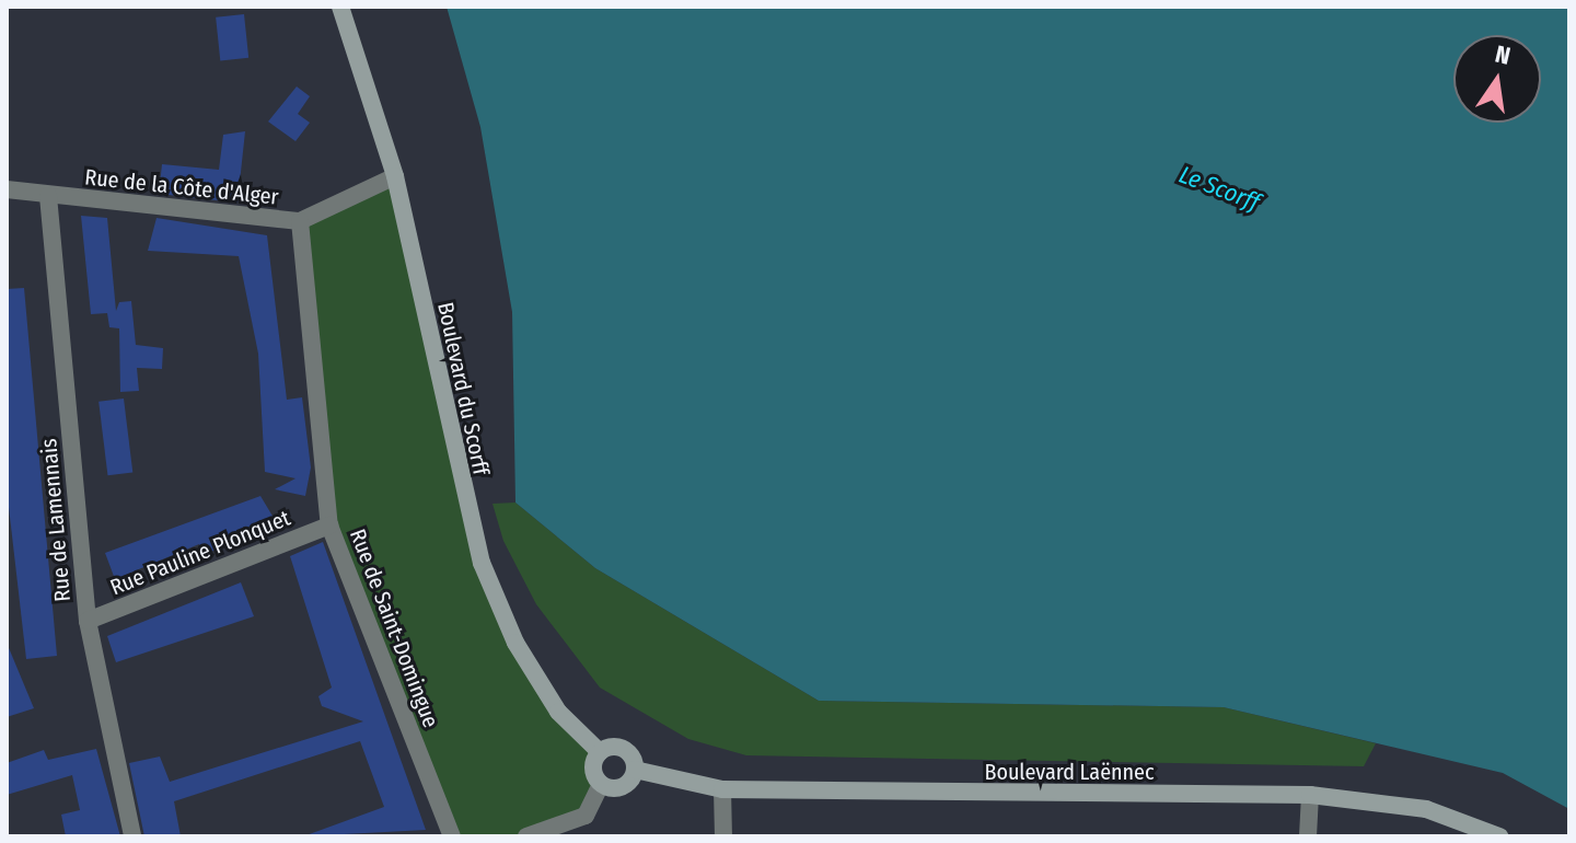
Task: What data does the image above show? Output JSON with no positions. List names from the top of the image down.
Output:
{
  "streets": {
    "main road": ["Boulevard du Scorff", "Boulevard Laënnec"],
    "street": [
      "Rue de la Côte d'Alger",
      "Rue de Lamennais",
      "Rue Pauline Plonquet",
      "Rue de Saint-Domingue"
    ]
  },
  "crossings": [
    ["Rue de la Côte d'Alger", "Boulevard du Scorff"],
    ["Rue de la Côte d'Alger", "Rue de Lamennais"],
    ["Rue de la Côte d'Alger", "Rue de Saint-Domingue"],
    ["Boulevard du Scorff", "Boulevard Laënnec"],
    ["Rue de Lamennais", "Rue Pauline Plonquet"],
    ["Rue Pauline Plonquet", "Rue de Saint-Domingue"]
  ],
  "water": ["Le Scorff"],
  "north": "top"
}
